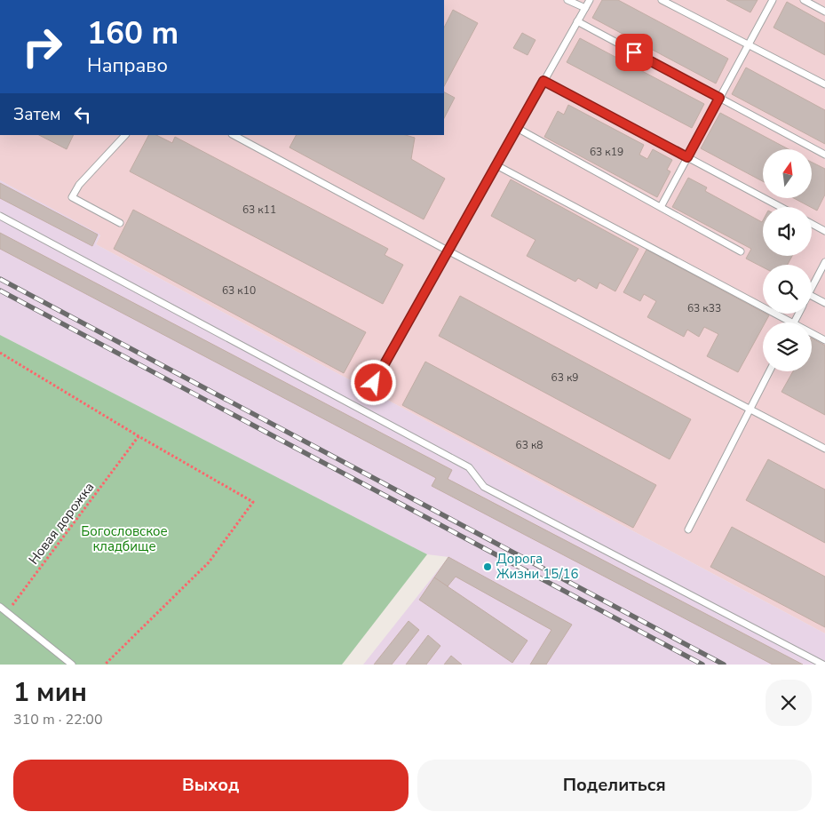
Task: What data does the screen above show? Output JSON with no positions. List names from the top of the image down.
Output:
{
  "streets": {
    "path": ["Новая дорожка"]
  },
  "parks": ["Богословское кладбище"],
  "places": ["Дорога Жизни 15/16"],
  "house_numbers": [
    "63 к19",
    "63 к11",
    "63 к10",
    "63 к33",
    "63 к9",
    "63 к8"
  ],
  "north": "top",
  "page": {
    "turn": ["160 m", "Направо"],
    "then": "Затем",
    "heading": ["1 мин", "310 m · 22:00"],
    "buttons": ["Выход", "Поделиться"]
  }
}
